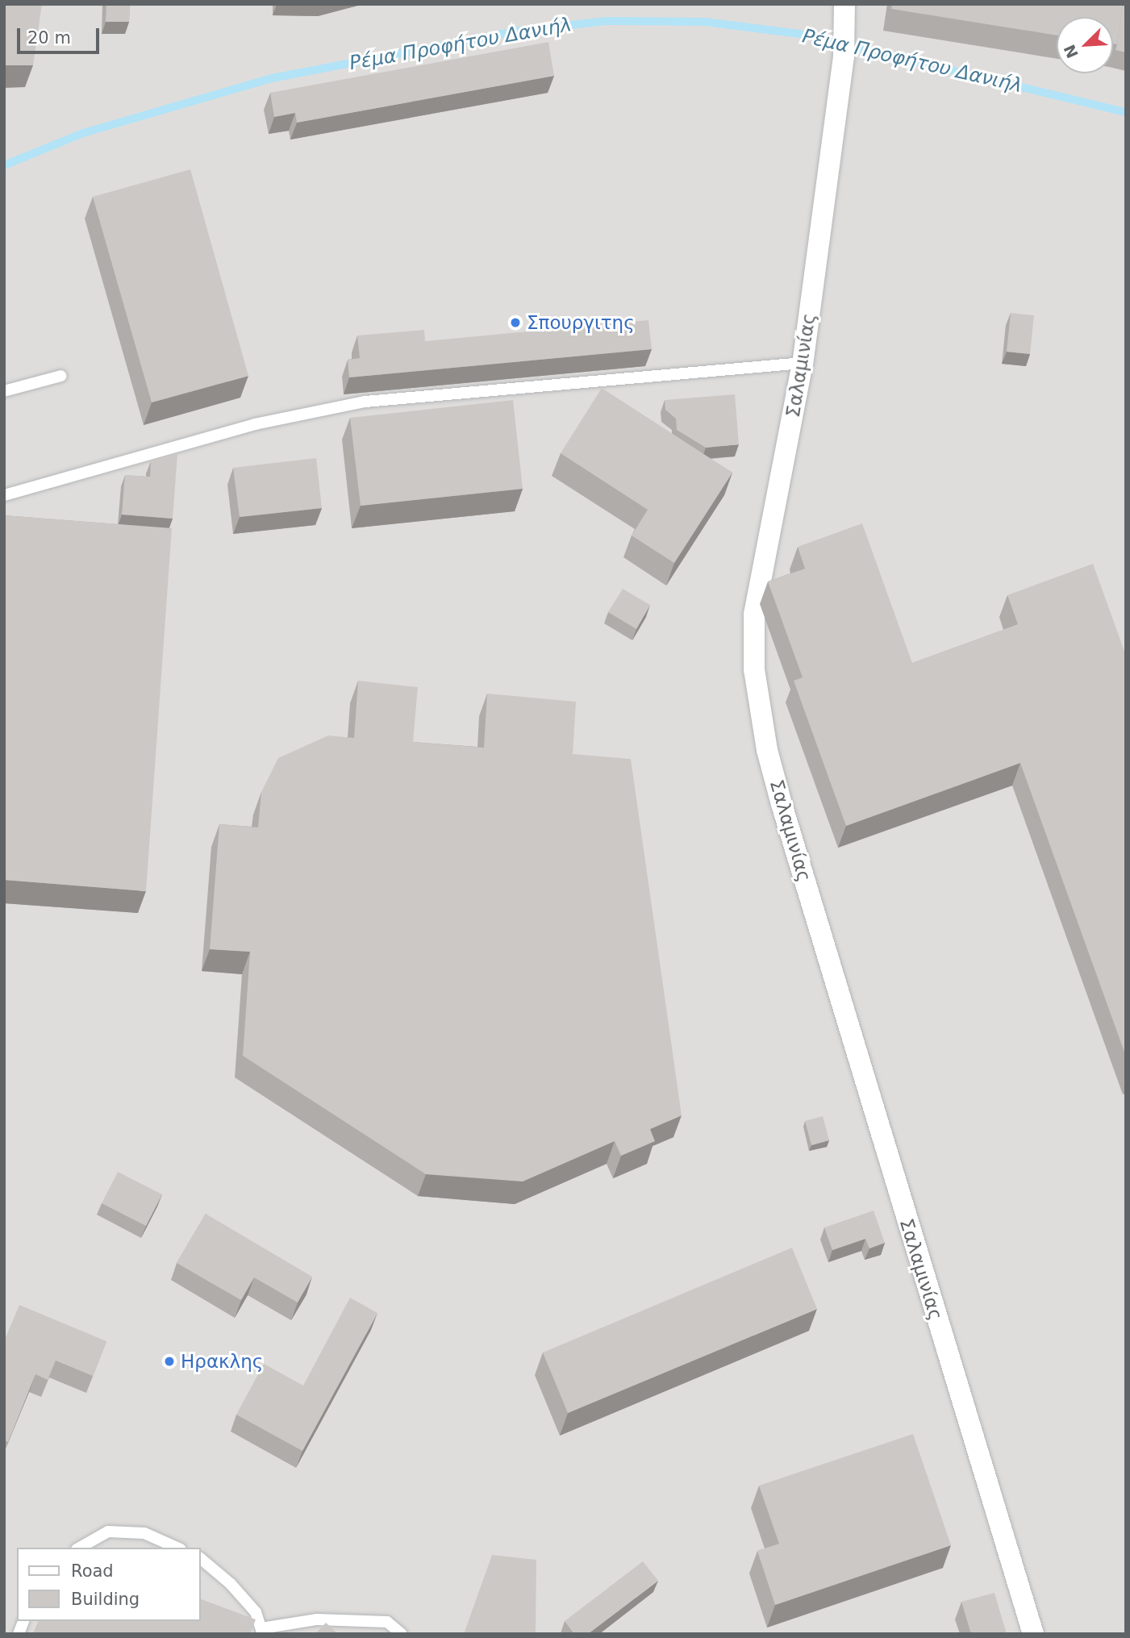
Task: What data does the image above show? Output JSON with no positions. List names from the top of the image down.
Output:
{
  "streets": {
    "street": ["Σαλαμινίας"]
  },
  "water": ["Ρέμα Προφήτου Δανιήλ"],
  "places": ["Σπουργιτης", "Ηρακλης"],
  "legend": ["Road", "Building"],
  "scale_bar": "20 m",
  "north": "bottom left"
}
